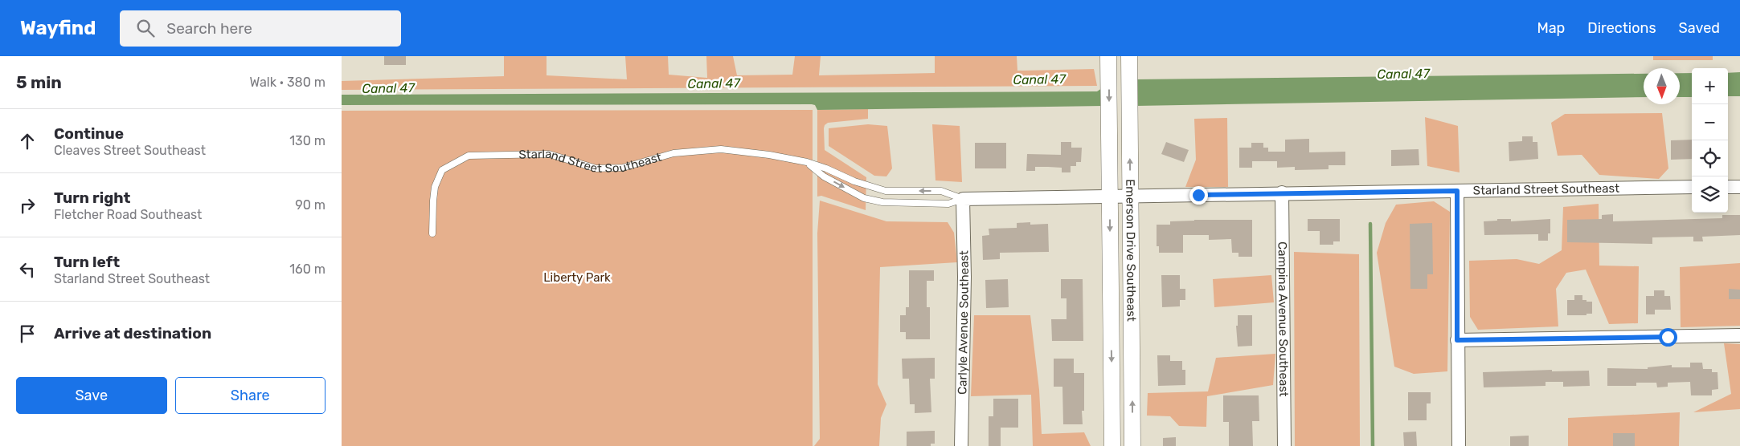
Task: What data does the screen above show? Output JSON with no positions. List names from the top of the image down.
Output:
{
  "streets": {
    "street": [
      "Starland Street Southeast",
      "Emerson Drive Southeast",
      "Campina Avenue Southeast",
      "Carlyle Avenue Southeast"
    ]
  },
  "crossings": [
    ["Starland Street Southeast", "Emerson Drive Southeast"],
    ["Starland Street Southeast", "Campina Avenue Southeast"],
    ["Starland Street Southeast", "Carlyle Avenue Southeast"]
  ],
  "water": ["Canal 47"],
  "parks": ["Liberty Park"],
  "north": "bottom",
  "page": {
    "header": "Wayfind",
    "search": "Search here",
    "nav": ["Map", "Directions", "Saved"],
    "heading": ["5 min", "Walk · 380 m"],
    "map_buttons": ["+", "−"],
    "list": [
      ["Continue", "Cleaves Street Southeast", "130 m"],
      ["Turn right", "Fletcher Road Southeast", "90 m"],
      ["Turn left", "Starland Street Southeast", "160 m"],
      "Arrive at destination"
    ],
    "buttons": ["Save", "Share"]
  }
}
